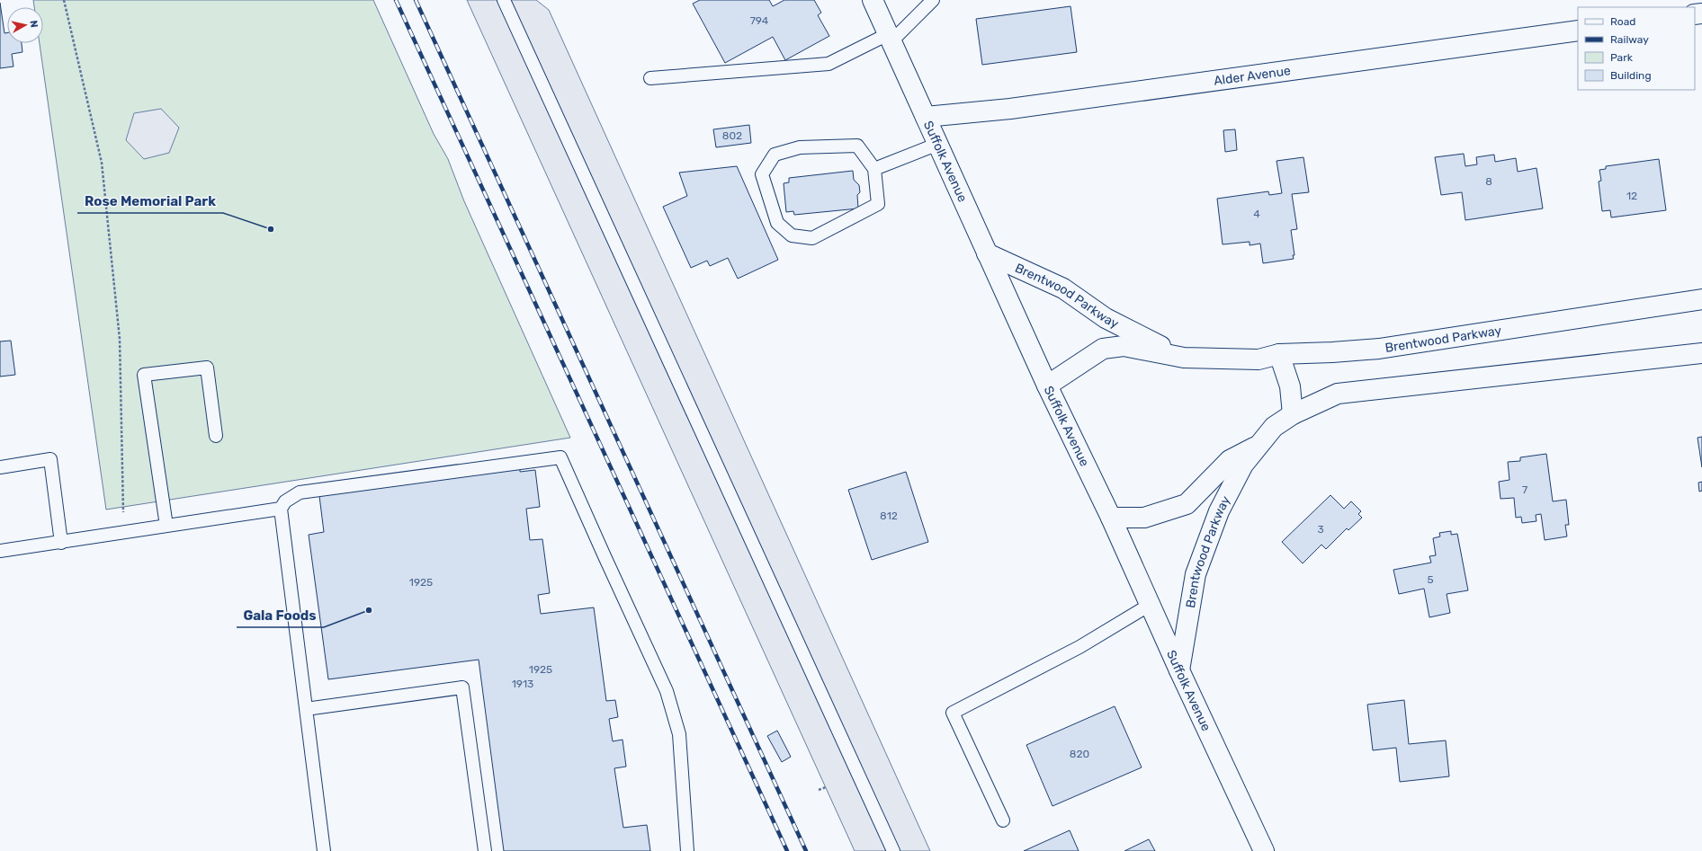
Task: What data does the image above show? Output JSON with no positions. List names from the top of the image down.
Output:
{
  "streets": {
    "street": ["Alder Avenue", "Suffolk Avenue", "Brentwood Parkway"]
  },
  "crossings": [
    ["Alder Avenue", "Suffolk Avenue"],
    ["Suffolk Avenue", "Brentwood Parkway"]
  ],
  "places": ["Rose Memorial Park", "Gala Foods"],
  "house_numbers": [
    "794",
    "802",
    "8",
    "12",
    "4",
    "7",
    "812",
    "3",
    "5",
    "1925",
    "1925",
    "1913",
    "820"
  ],
  "legend": [
    "Road",
    "Railway",
    "Park",
    "Building"
  ],
  "north": "right"
}
